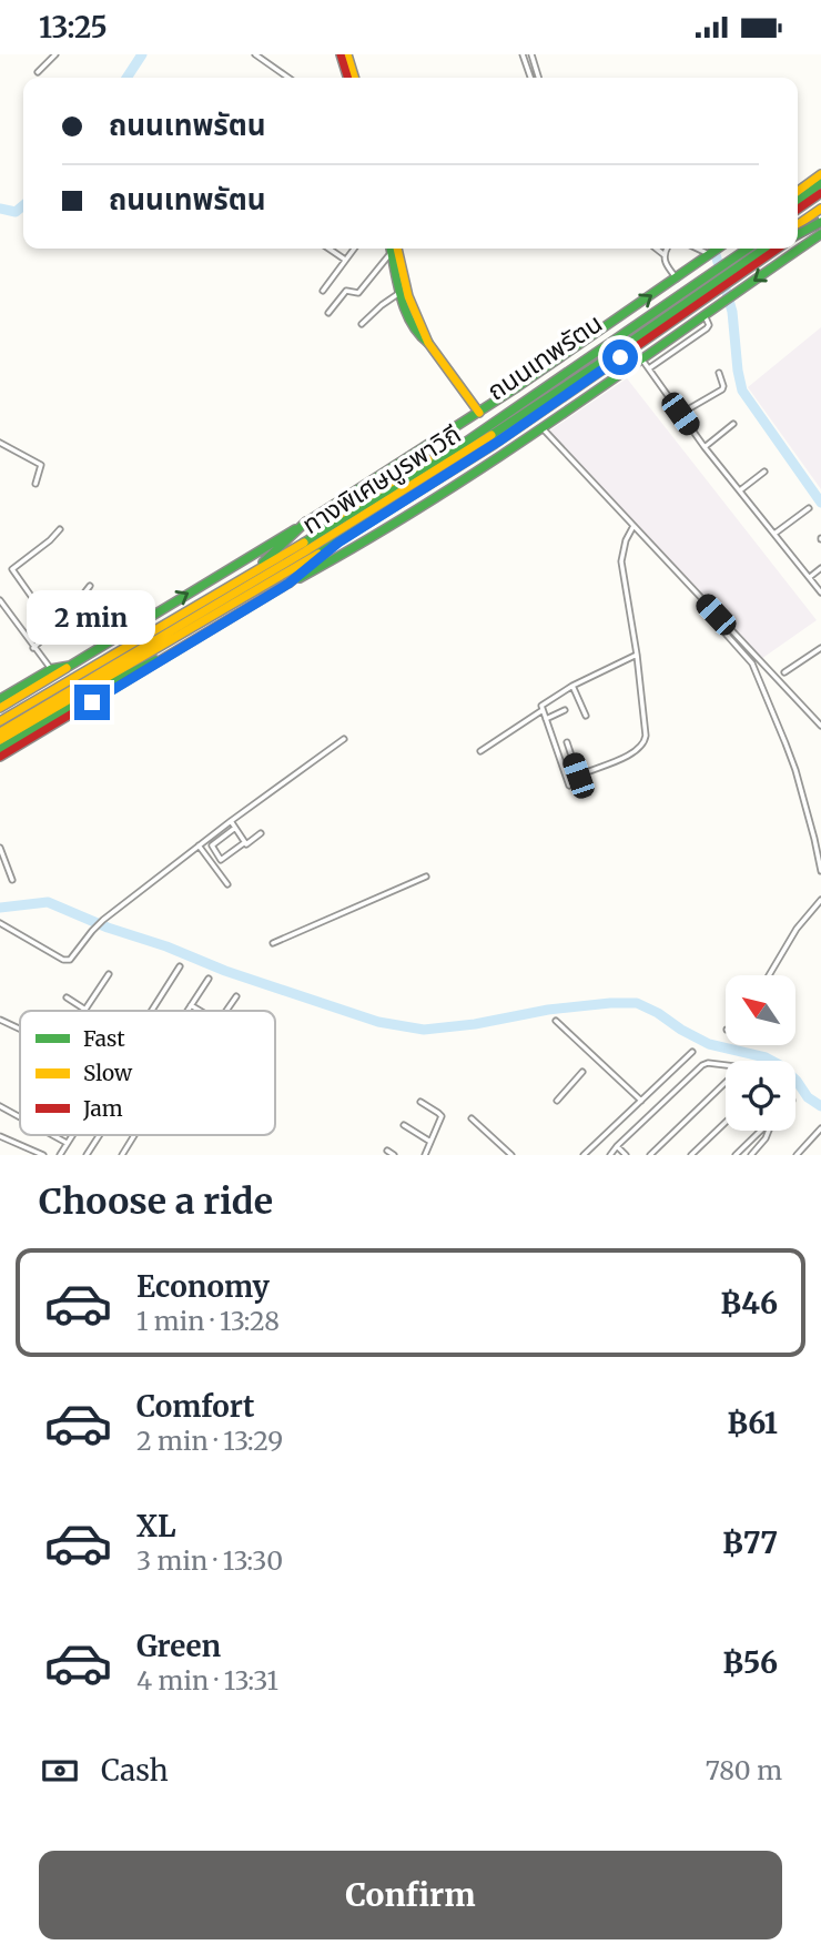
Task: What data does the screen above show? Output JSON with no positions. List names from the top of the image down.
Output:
{
  "streets": {
    "main road": ["ถนนเทพรัตน", "ทางพิเศษบูรพาวิถี"]
  },
  "crossings": [
    ["ถนนเทพรัตน", "ทางพิเศษบูรพาวิถี"]
  ],
  "legend": ["Fast", "Slow", "Jam"],
  "north": "top left",
  "page": {
    "status": "13:25",
    "banner": ["ถนนเทพรัตน", "ถนนเทพรัตน"],
    "bubble": "2 min",
    "heading": "Choose a ride",
    "list": [
      {
        "name": "Economy",
        "note": "1 min · 13:28",
        "value": "฿46"
      },
      {
        "name": "Comfort",
        "note": "2 min · 13:29",
        "value": "฿61"
      },
      {
        "name": "XL",
        "note": "3 min · 13:30",
        "value": "฿77"
      },
      {
        "name": "Green",
        "note": "4 min · 13:31",
        "value": "฿56"
      }
    ],
    "pay": ["Cash", "780 m"],
    "buttons": "Confirm"
  }
}
